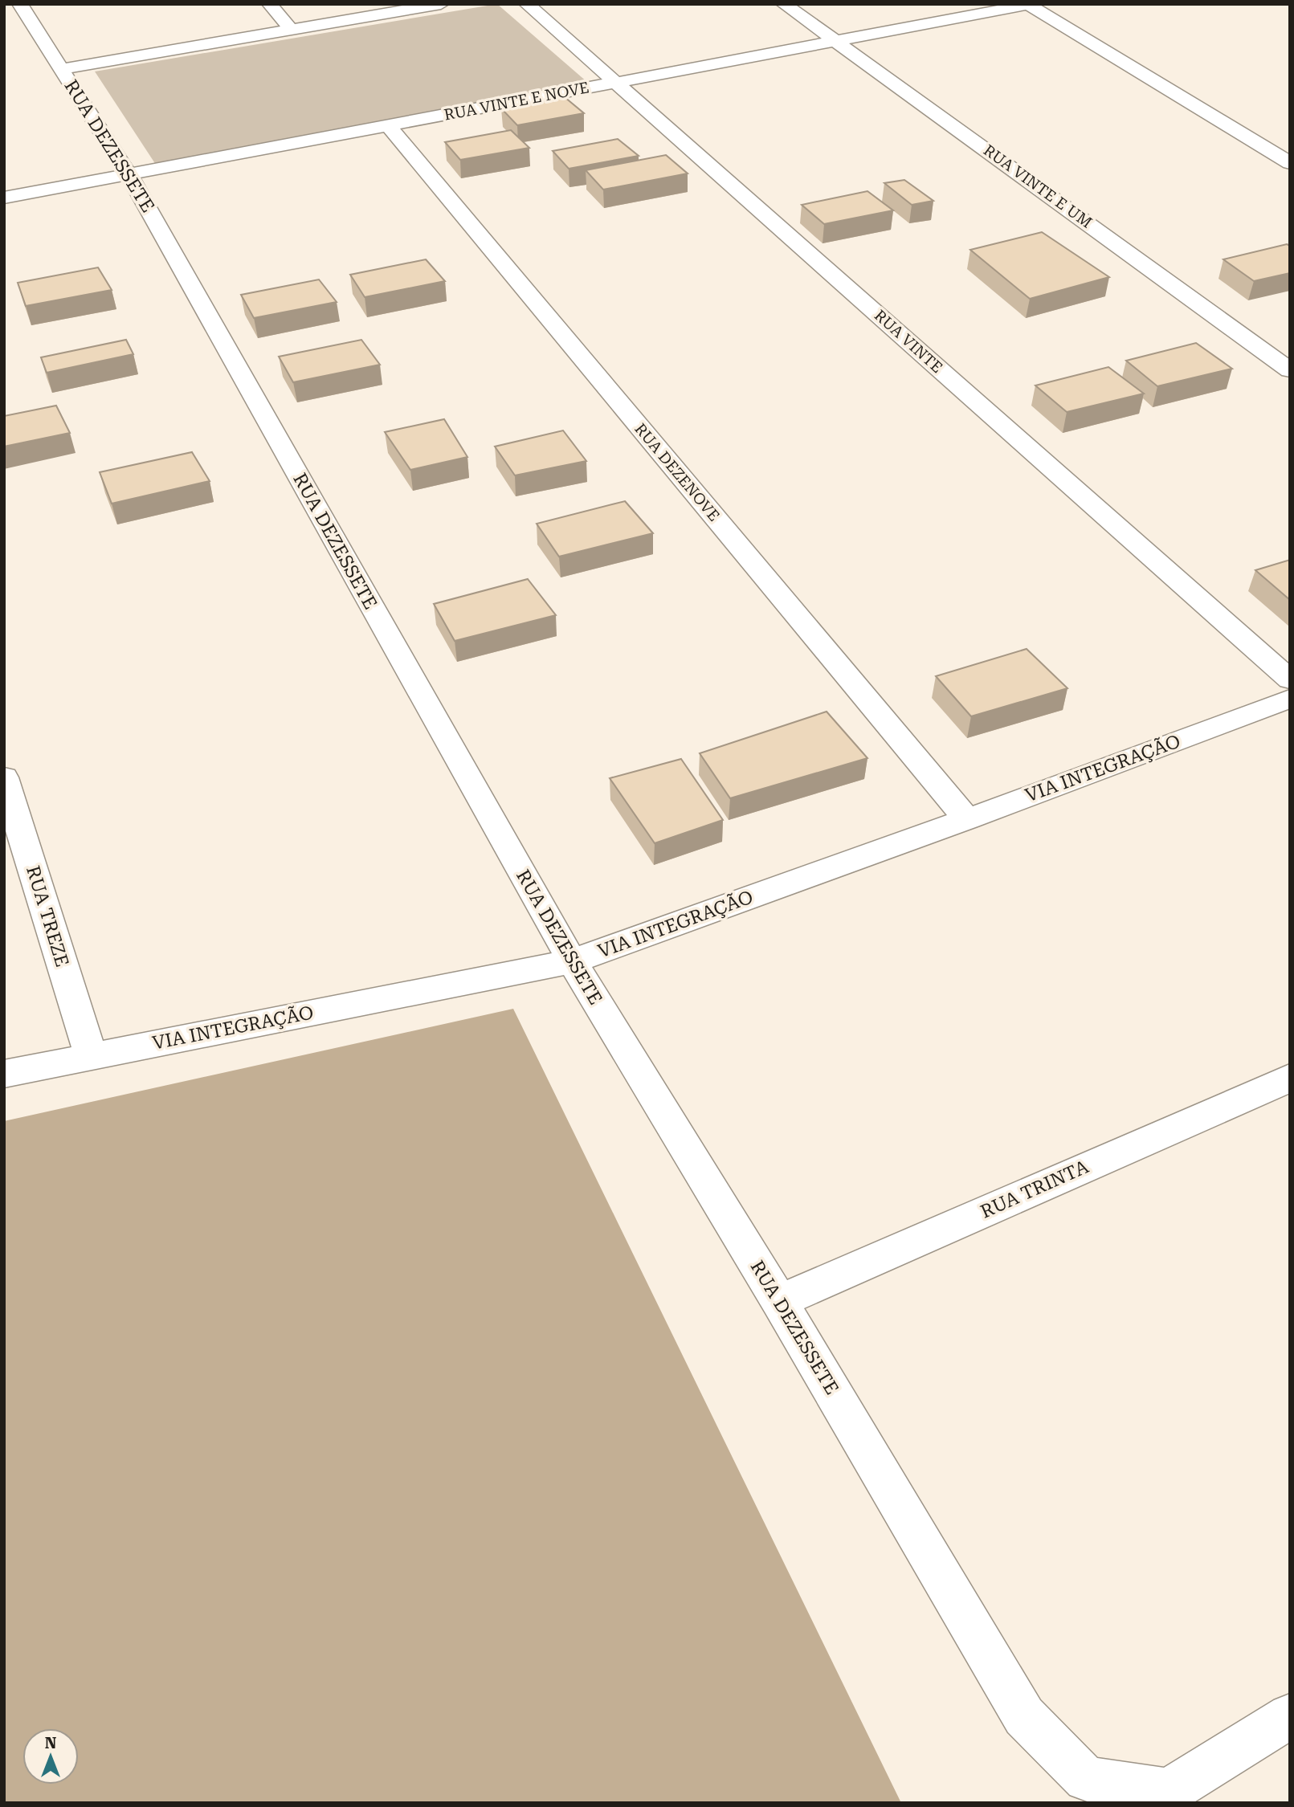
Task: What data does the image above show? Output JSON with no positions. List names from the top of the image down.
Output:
{
  "streets": {
    "street": [
      "RUA VINTE E NOVE",
      "RUA DEZESSETE",
      "RUA VINTE E UM",
      "RUA VINTE",
      "RUA DEZENOVE",
      "VIA INTEGRAÇÃO",
      "RUA TREZE",
      "RUA TRINTA"
    ]
  },
  "crossings": [
    ["RUA VINTE E NOVE", "RUA DEZESSETE"],
    ["RUA VINTE E NOVE", "RUA VINTE E UM"],
    ["RUA VINTE E NOVE", "RUA VINTE"],
    ["RUA VINTE E NOVE", "RUA DEZENOVE"],
    ["RUA DEZESSETE", "VIA INTEGRAÇÃO"],
    ["RUA DEZESSETE", "RUA TRINTA"],
    ["RUA DEZENOVE", "VIA INTEGRAÇÃO"],
    ["VIA INTEGRAÇÃO", "RUA TREZE"]
  ],
  "north": "top"
}
